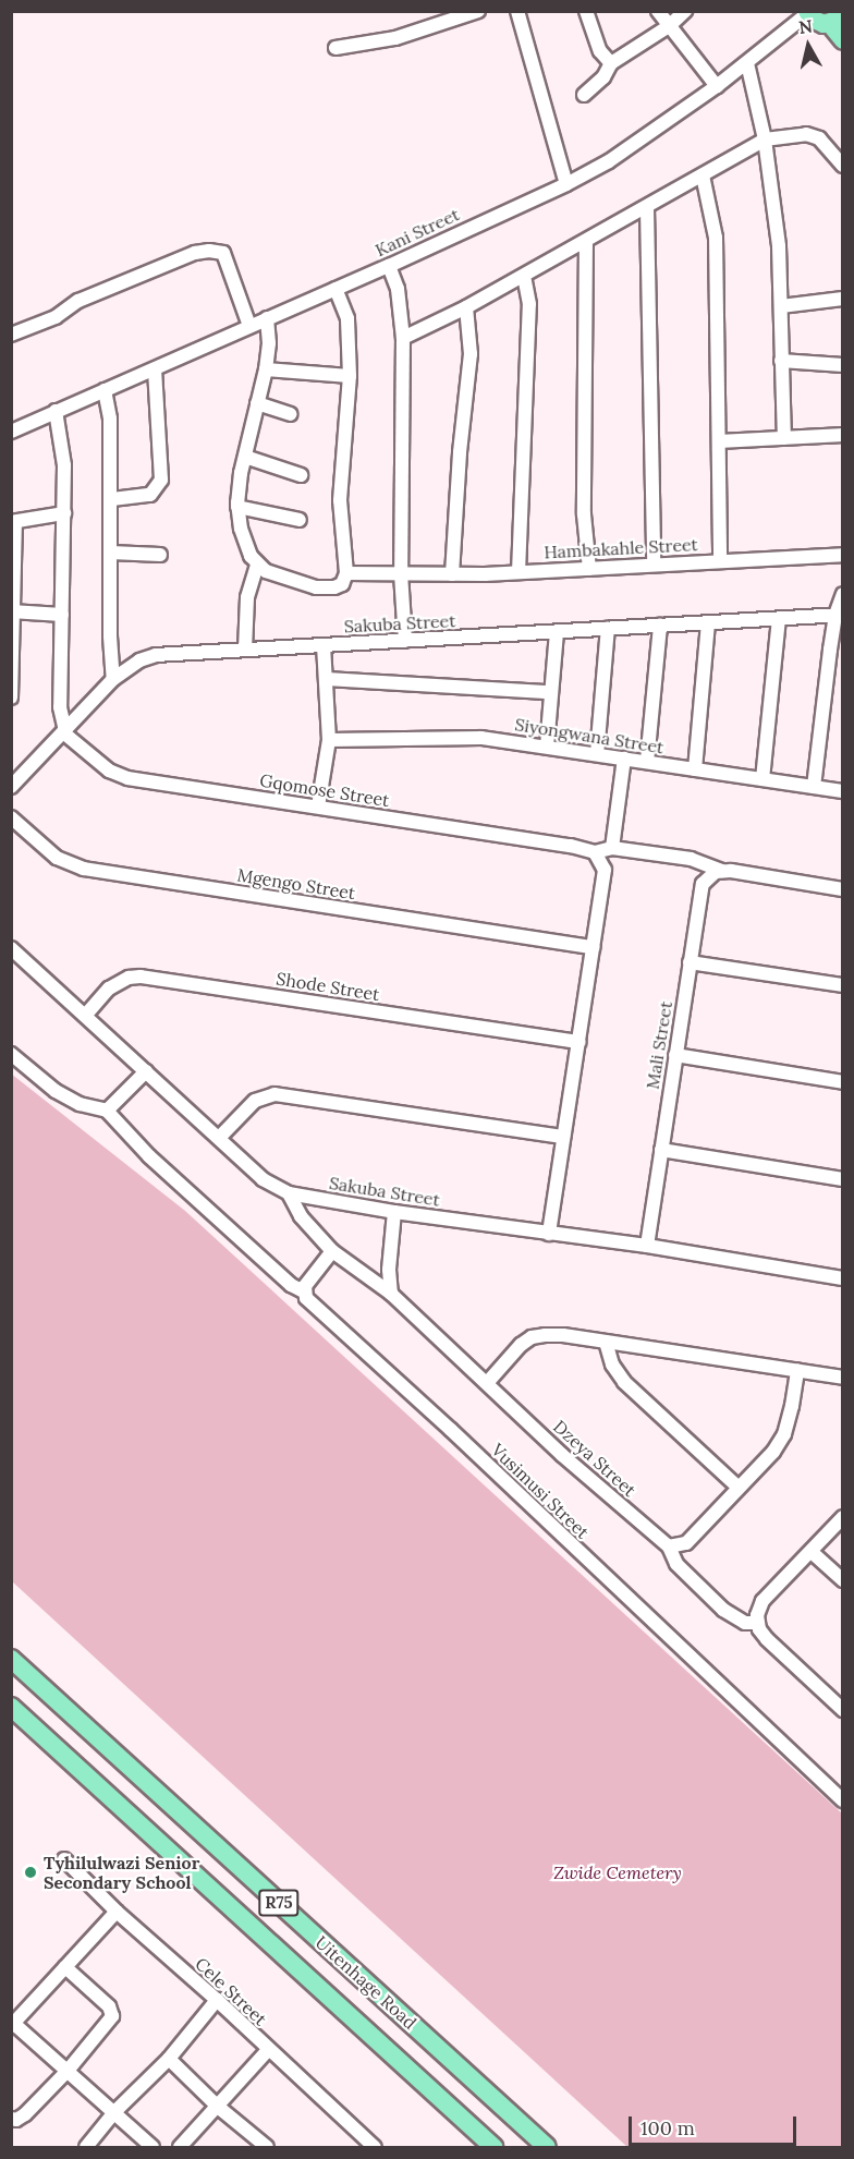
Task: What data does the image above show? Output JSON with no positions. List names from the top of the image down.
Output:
{
  "streets": {
    "main road": ["R75", "Uitenhage Road"],
    "street": [
      "Kani Street",
      "Hambakahle Street",
      "Sakuba Street",
      "Siyongwana Street",
      "Gqomose Street",
      "Mgengo Street",
      "Shode Street",
      "Mali Street",
      "Dzeya Street",
      "Vusimusi Street",
      "Cele Street"
    ]
  },
  "crossings": [
    ["Sakuba Street", "Gqomose Street"],
    ["Sakuba Street", "Shode Street"],
    ["Sakuba Street", "Mali Street"]
  ],
  "parks": ["Zwide Cemetery"],
  "places": ["Tyhilulwazi Senior Secondary School"],
  "scale_bar": "100 m",
  "north": "top"
}
